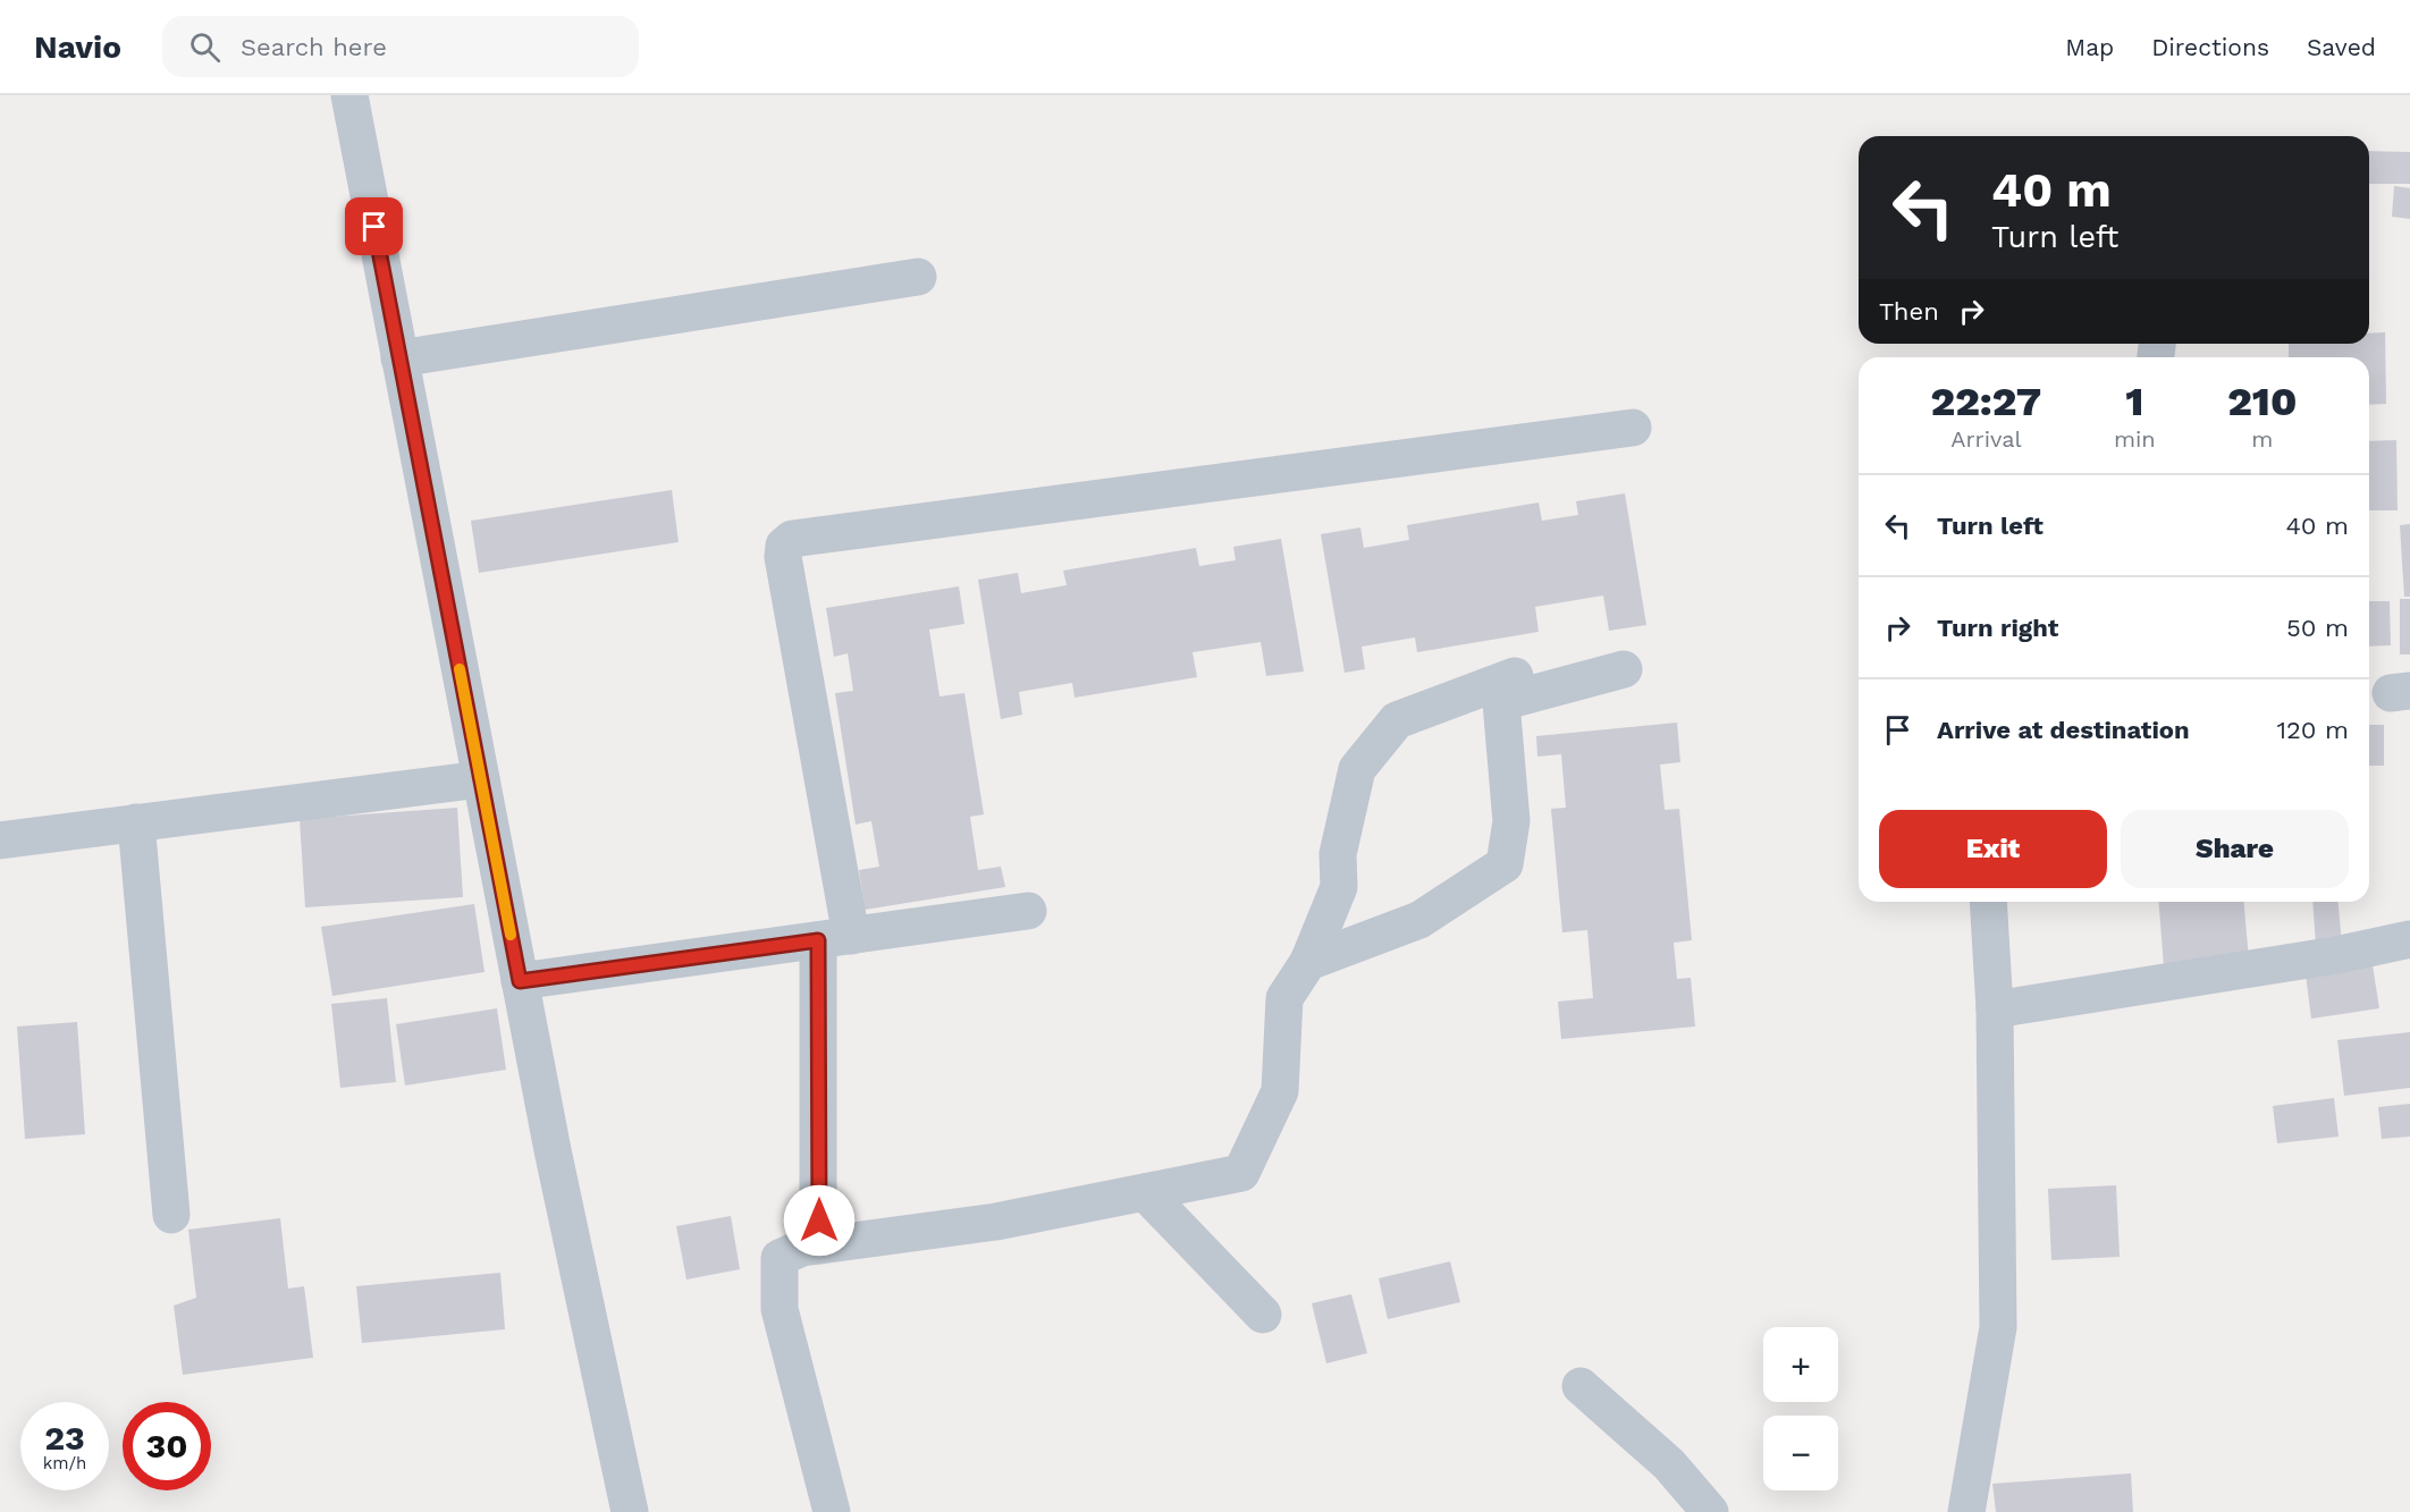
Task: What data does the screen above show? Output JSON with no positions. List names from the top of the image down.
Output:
{
  "page": {
    "header": "Navio",
    "search": "Search here",
    "nav": ["Map", "Directions", "Saved"],
    "turn": ["40 m", "Turn left"],
    "then": "Then",
    "eta": [
      "22:27",
      "Arrival",
      "1",
      "min",
      "210",
      "m"
    ],
    "list": [
      {
        "name": "Turn left",
        "value": "40 m"
      },
      {
        "name": "Turn right",
        "value": "50 m"
      },
      {
        "name": "Arrive at destination",
        "value": "120 m"
      }
    ],
    "buttons": ["Exit", "Share"],
    "map_buttons": ["+", "−"],
    "speed": "23 km/h",
    "limit": "30"
  }
}
